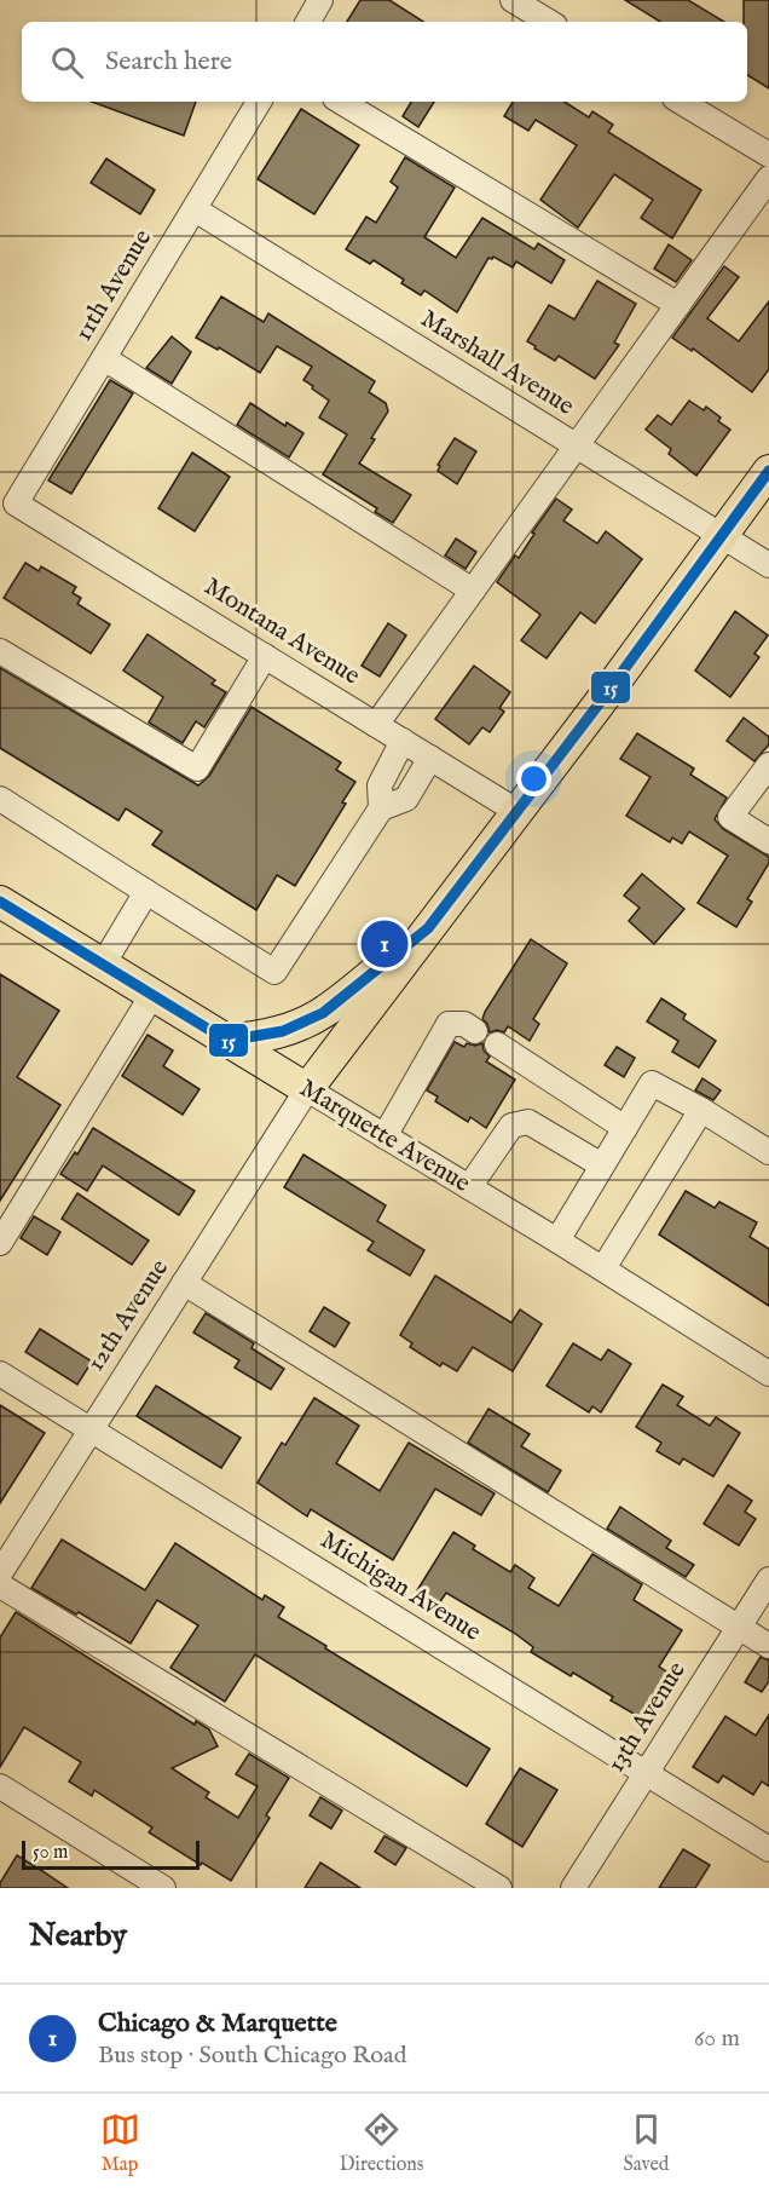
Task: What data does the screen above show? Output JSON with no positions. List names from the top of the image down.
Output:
{
  "streets": {
    "main road": ["Marquette Avenue"],
    "street": [
      "11th Avenue",
      "Marshall Avenue",
      "Montana Avenue",
      "12th Avenue",
      "Michigan Avenue",
      "13th Avenue"
    ]
  },
  "crossings": [
    ["11th Avenue", "Marshall Avenue"],
    ["11th Avenue", "Montana Avenue"],
    ["Marquette Avenue", "12th Avenue"],
    ["12th Avenue", "Michigan Avenue"],
    ["Michigan Avenue", "13th Avenue"]
  ],
  "lines": ["transit line 15"],
  "scale_bar": "50 m",
  "page": {
    "search": "Search here",
    "pins": "1",
    "scale": "50 m",
    "heading": "Nearby",
    "list": [
      {
        "mark": "1",
        "name": "Chicago & Marquette",
        "note": "Bus stop · South Chicago Road",
        "value": "60 m"
      }
    ],
    "nav": ["Map", "Directions", "Saved"]
  }
}
